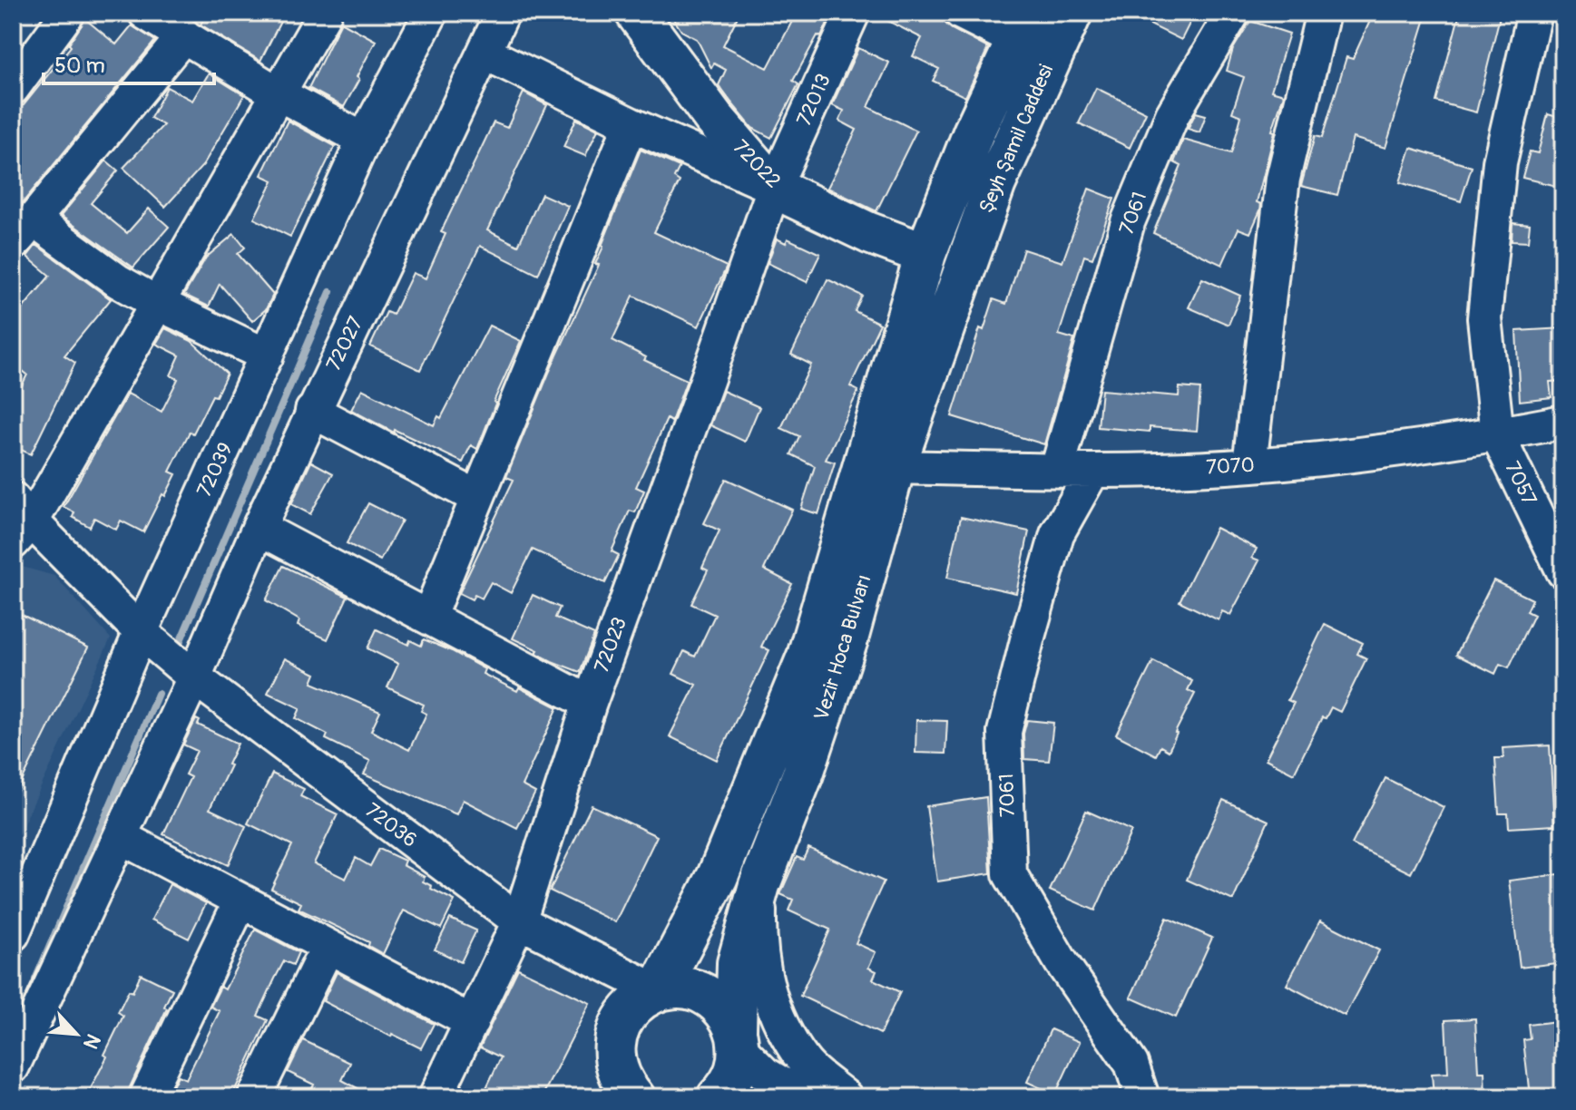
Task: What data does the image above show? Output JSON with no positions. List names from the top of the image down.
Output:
{
  "streets": {
    "main road": ["Şeyh Şamil Caddesi", "72022", "Vezir Hoca Bulvarı"],
    "street": [
      "72013",
      "7061",
      "72027",
      "7070",
      "72039",
      "7057",
      "72023",
      "72036"
    ]
  },
  "crossings": [
    ["72013", "72022"],
    ["72013", "72023"],
    ["Şeyh Şamil Caddesi", "72022"],
    ["Şeyh Şamil Caddesi", "Vezir Hoca Bulvarı"],
    ["72022", "72023"],
    ["72022", "Vezir Hoca Bulvarı"],
    ["7061", "7070"],
    ["72027", "72036"],
    ["7070", "7057"],
    ["7070", "Vezir Hoca Bulvarı"],
    ["72039", "72036"],
    ["72023", "72036"],
    ["Vezir Hoca Bulvarı", "72036"]
  ],
  "scale_bar": "50 m",
  "north": "bottom right"
}
